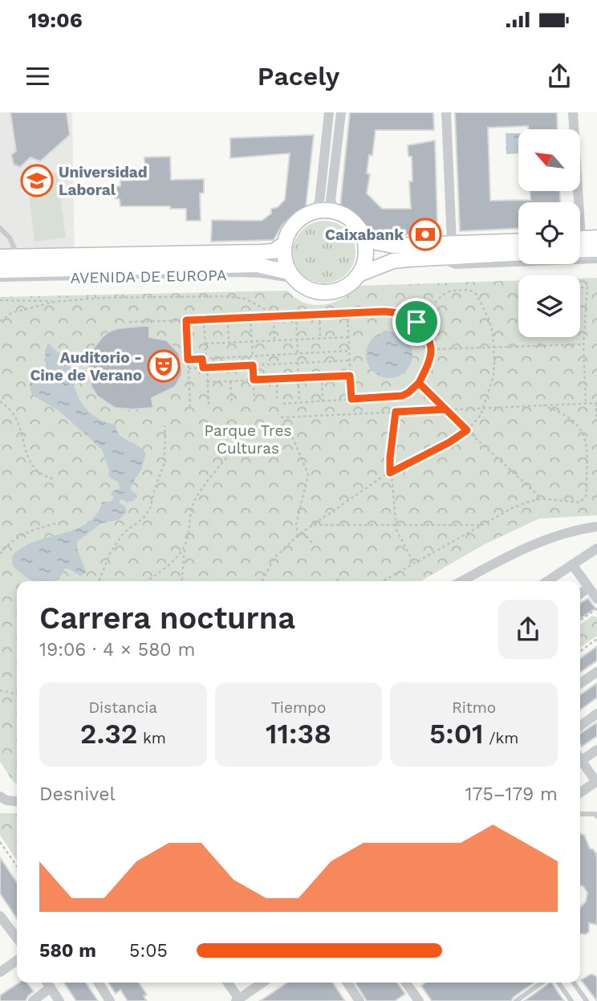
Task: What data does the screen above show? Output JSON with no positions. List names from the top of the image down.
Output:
{
  "streets": {
    "main road": ["AVENIDA DE EUROPA"]
  },
  "parks": ["Parque Tres Culturas"],
  "places": {
    "school or university": ["Universidad Laboral"],
    "bank": ["Caixabank"],
    "theatre": ["Auditorio - Cine de Verano"]
  },
  "north": "top left",
  "page": {
    "status": "19:06",
    "header": "Pacely",
    "heading": ["Carrera nocturna", "19:06 · 4 × 580 m"],
    "stats": [
      ["Distancia", "2.32 km"],
      ["Tiempo", "11:38"],
      ["Ritmo", "5:01 /km"]
    ],
    "chart": ["Desnivel", "175–179 m"],
    "list": [
      {
        "name": "580 m",
        "note": "5:05"
      }
    ]
  }
}
